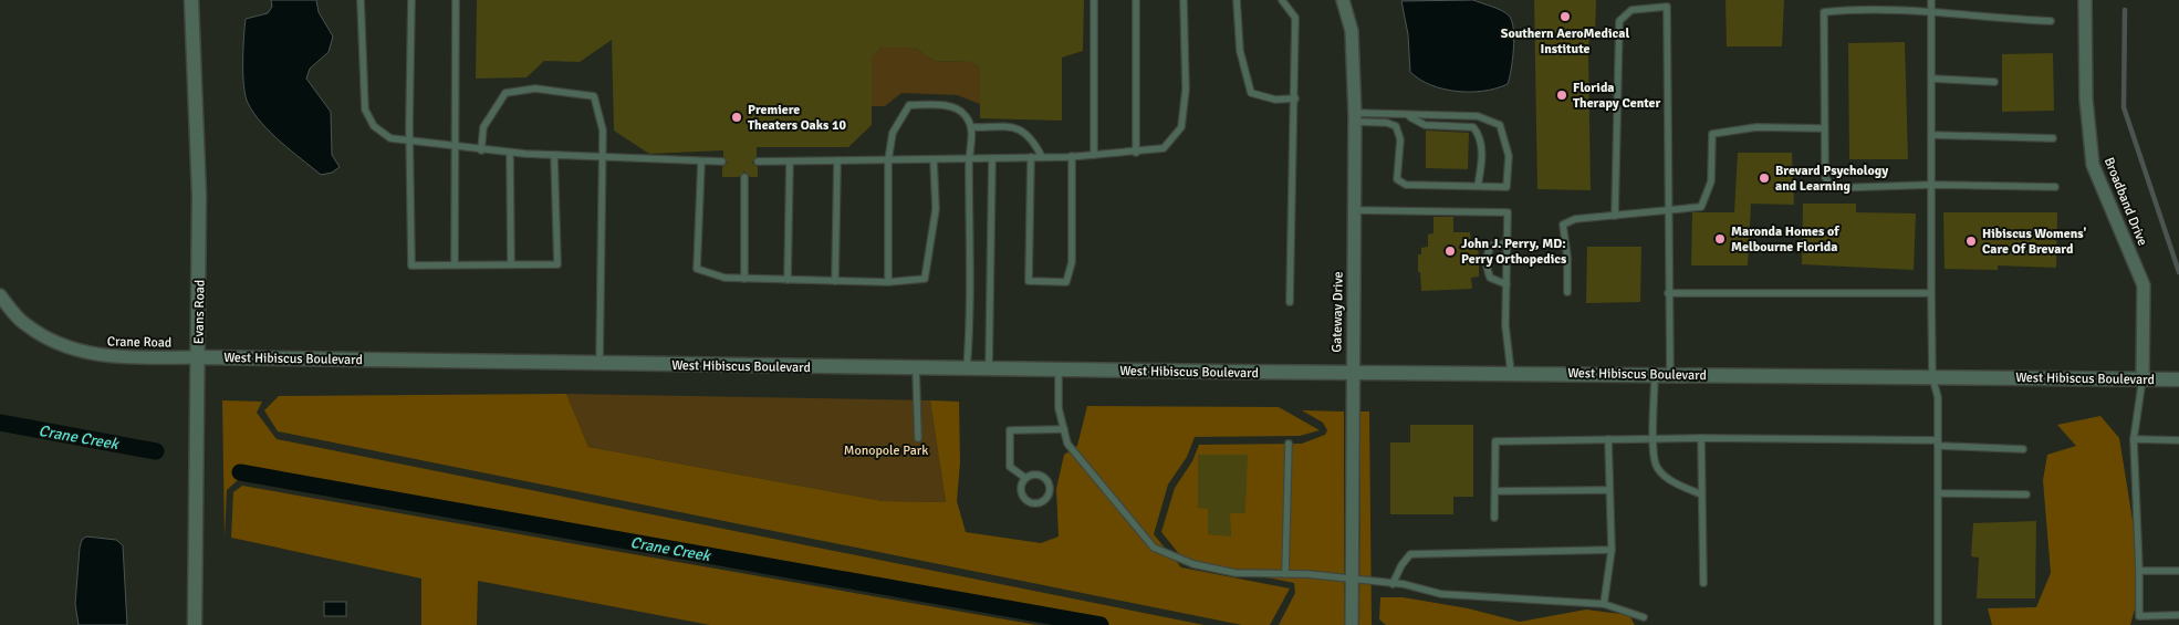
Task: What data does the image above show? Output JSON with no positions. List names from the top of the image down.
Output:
{
  "streets": {
    "street": [
      "Broadband Drive",
      "Evans Road",
      "Gateway Drive",
      "Crane Road",
      "West Hibiscus Boulevard"
    ]
  },
  "crossings": [
    ["Broadband Drive", "West Hibiscus Boulevard"],
    ["Evans Road", "Crane Road"],
    ["Evans Road", "West Hibiscus Boulevard"],
    ["Gateway Drive", "West Hibiscus Boulevard"],
    ["Crane Road", "West Hibiscus Boulevard"]
  ],
  "water": ["Crane Creek"],
  "parks": ["Monopole Park"],
  "places": [
    "Southern AeroMedical Institute",
    "Florida Therapy Center",
    "Premiere Theaters Oaks 10",
    "Brevard Psychology and Learning",
    "Maronda Homes of Melbourne Florida",
    "Hibiscus Womens' Care Of Brevard",
    "John J. Perry, MD: Perry Orthopedics"
  ]
}
